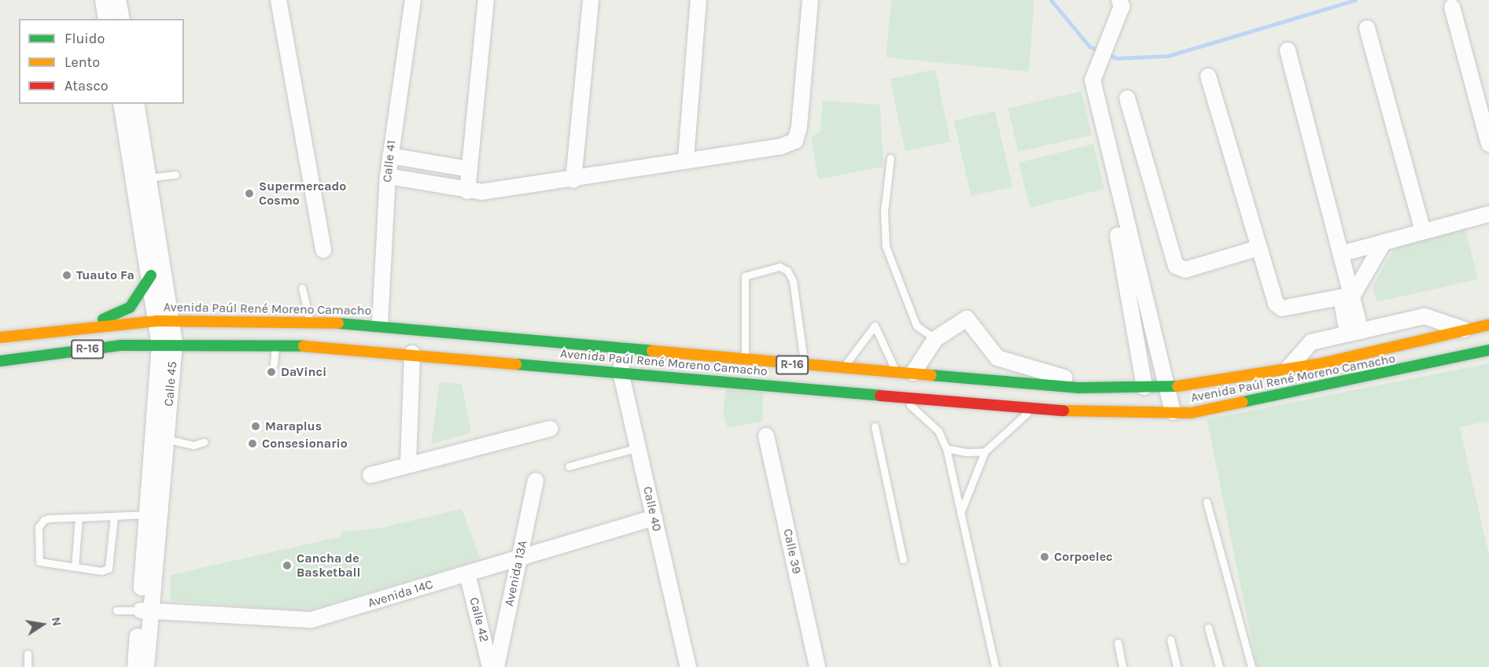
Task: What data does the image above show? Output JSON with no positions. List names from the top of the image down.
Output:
{
  "streets": {
    "main road": ["Avenida Paúl René Moreno Camacho", "R-16"],
    "street": [
      "Calle 41",
      "Calle 45",
      "Calle 40",
      "Calle 39",
      "Avenida 13A",
      "Avenida 14C",
      "Calle 42"
    ]
  },
  "crossings": [
    ["Calle 41", "Avenida Paúl René Moreno Camacho"],
    ["Avenida Paúl René Moreno Camacho", "Calle 45"],
    ["Avenida Paúl René Moreno Camacho", "Calle 40"],
    ["Calle 45", "Avenida 14C"],
    ["Calle 40", "Avenida 14C"],
    ["Avenida 14C", "Calle 42"]
  ],
  "places": [
    "Supermercado Cosmo",
    "Tuauto Fa",
    "DaVinci",
    "Maraplus",
    "Consesionario",
    "Corpoelec",
    "Cancha de Basketball"
  ],
  "legend": ["Fluido", "Lento", "Atasco"],
  "north": "right"
}
